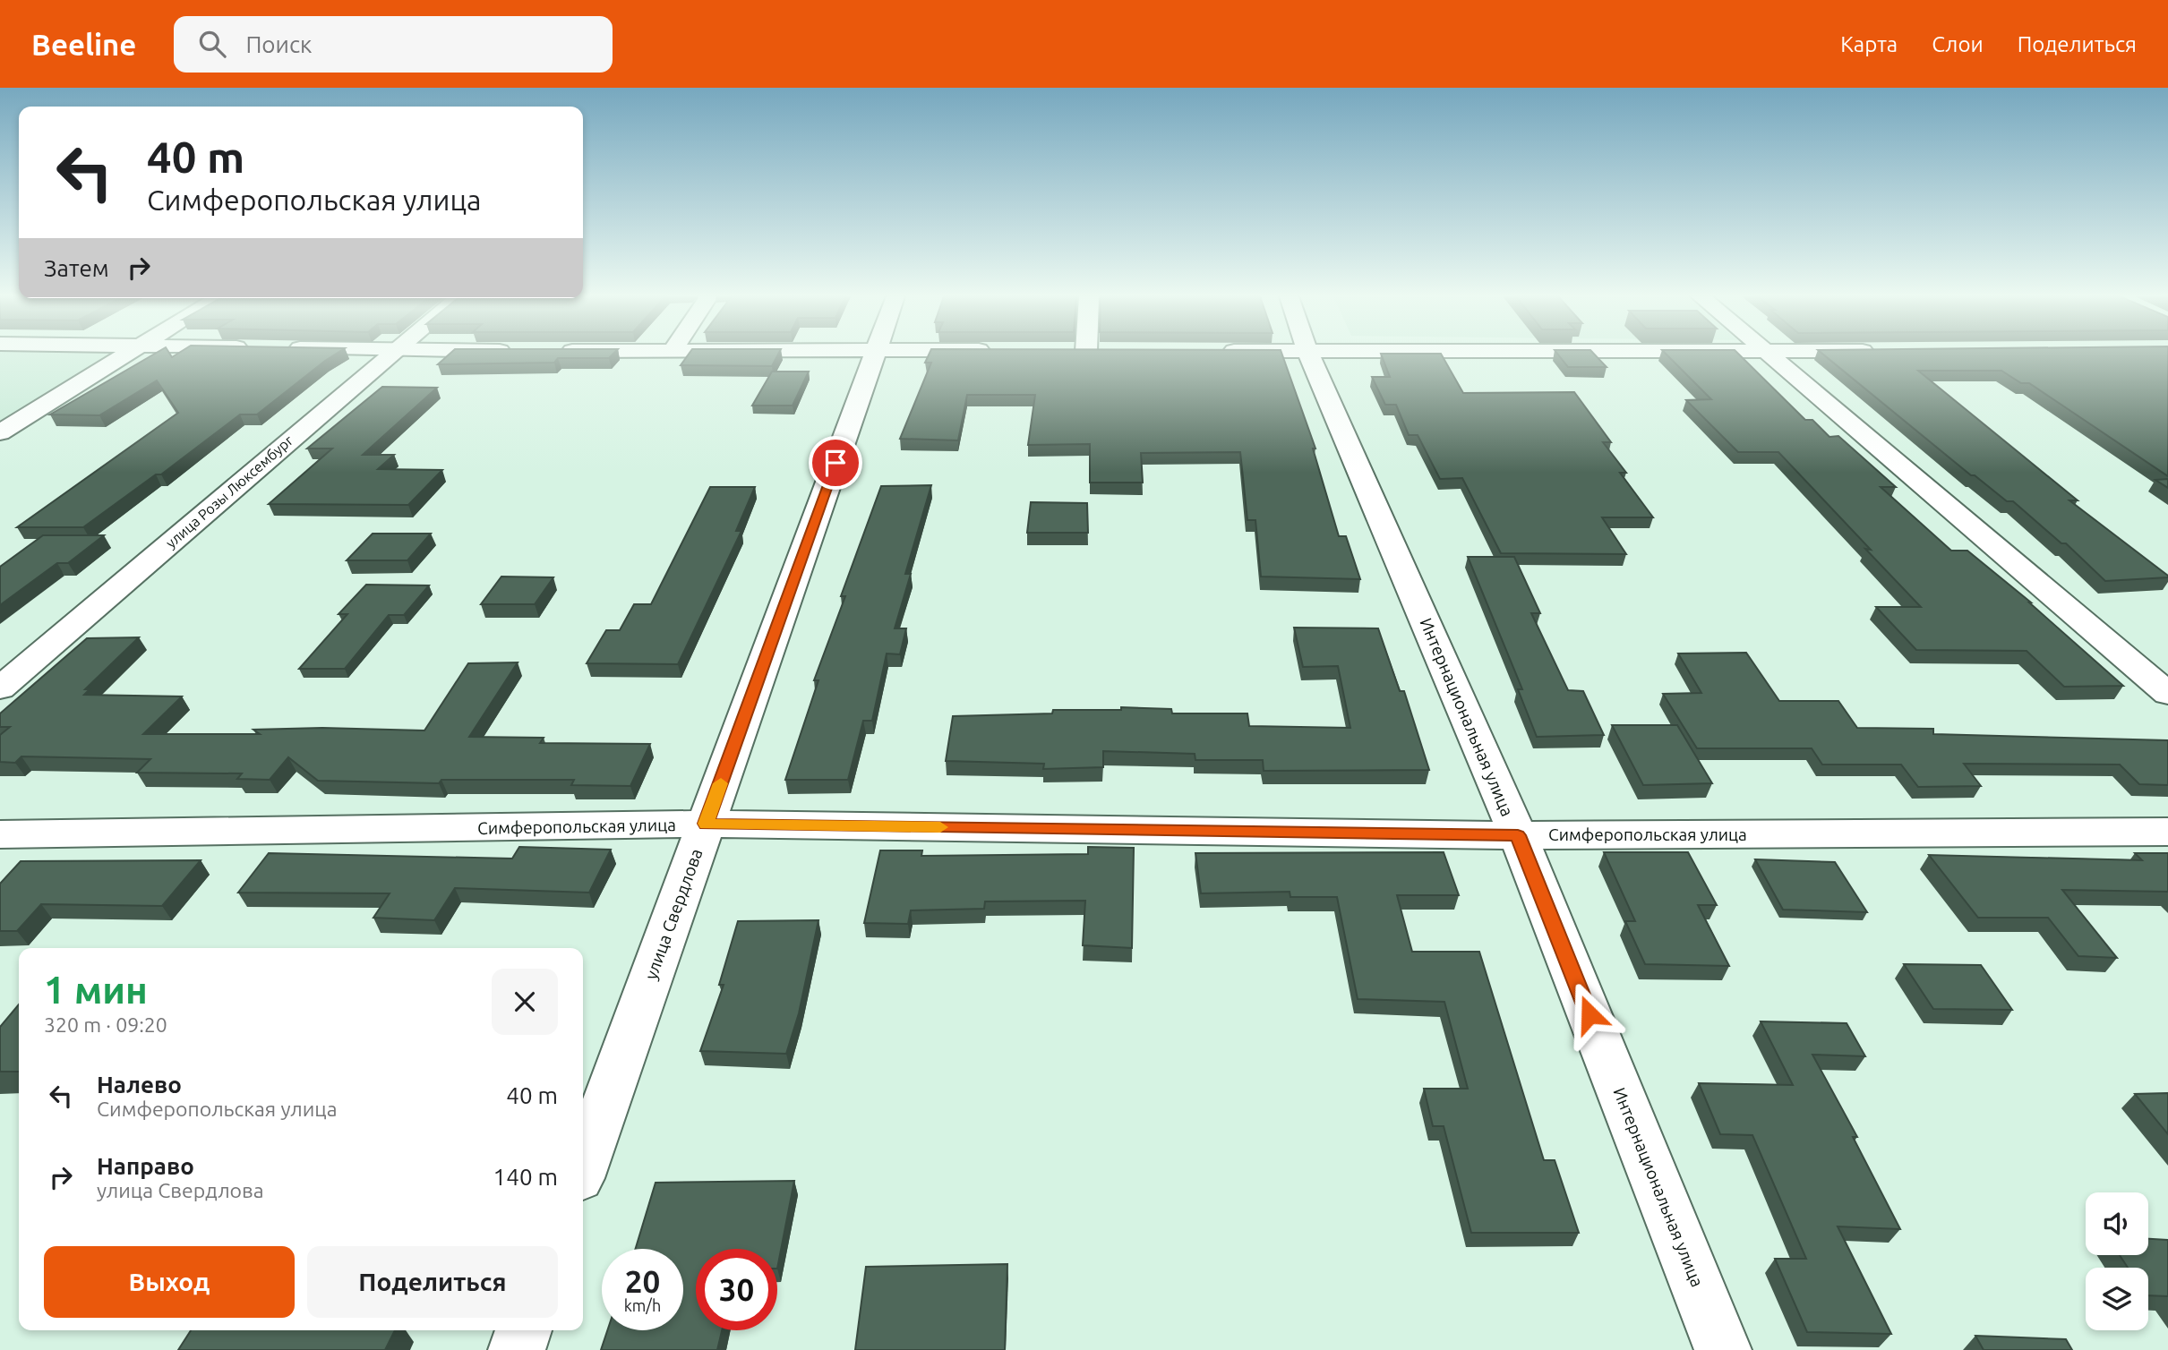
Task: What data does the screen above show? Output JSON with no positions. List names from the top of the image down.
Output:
{
  "streets": {
    "street": [
      "улица Розы Люксембург",
      "Интернациональная улица",
      "Симферопольская улица",
      "улица Свердлова"
    ]
  },
  "crossings": [
    ["Интернациональная улица", "Симферопольская улица"],
    ["Симферопольская улица", "улица Свердлова"]
  ],
  "page": {
    "header": "Beeline",
    "search": "Поиск",
    "nav": ["Карта", "Слои", "Поделиться"],
    "turn": ["40 m", "Симферопольская улица"],
    "then": "Затем",
    "heading": ["1 мин", "320 m · 09:20"],
    "list": [
      {
        "name": "Налево",
        "note": "Симферопольская улица",
        "value": "40 m"
      },
      {
        "name": "Направо",
        "note": "улица Свердлова",
        "value": "140 m"
      }
    ],
    "buttons": ["Выход", "Поделиться"],
    "speed": "20 km/h",
    "limit": "30"
  }
}
